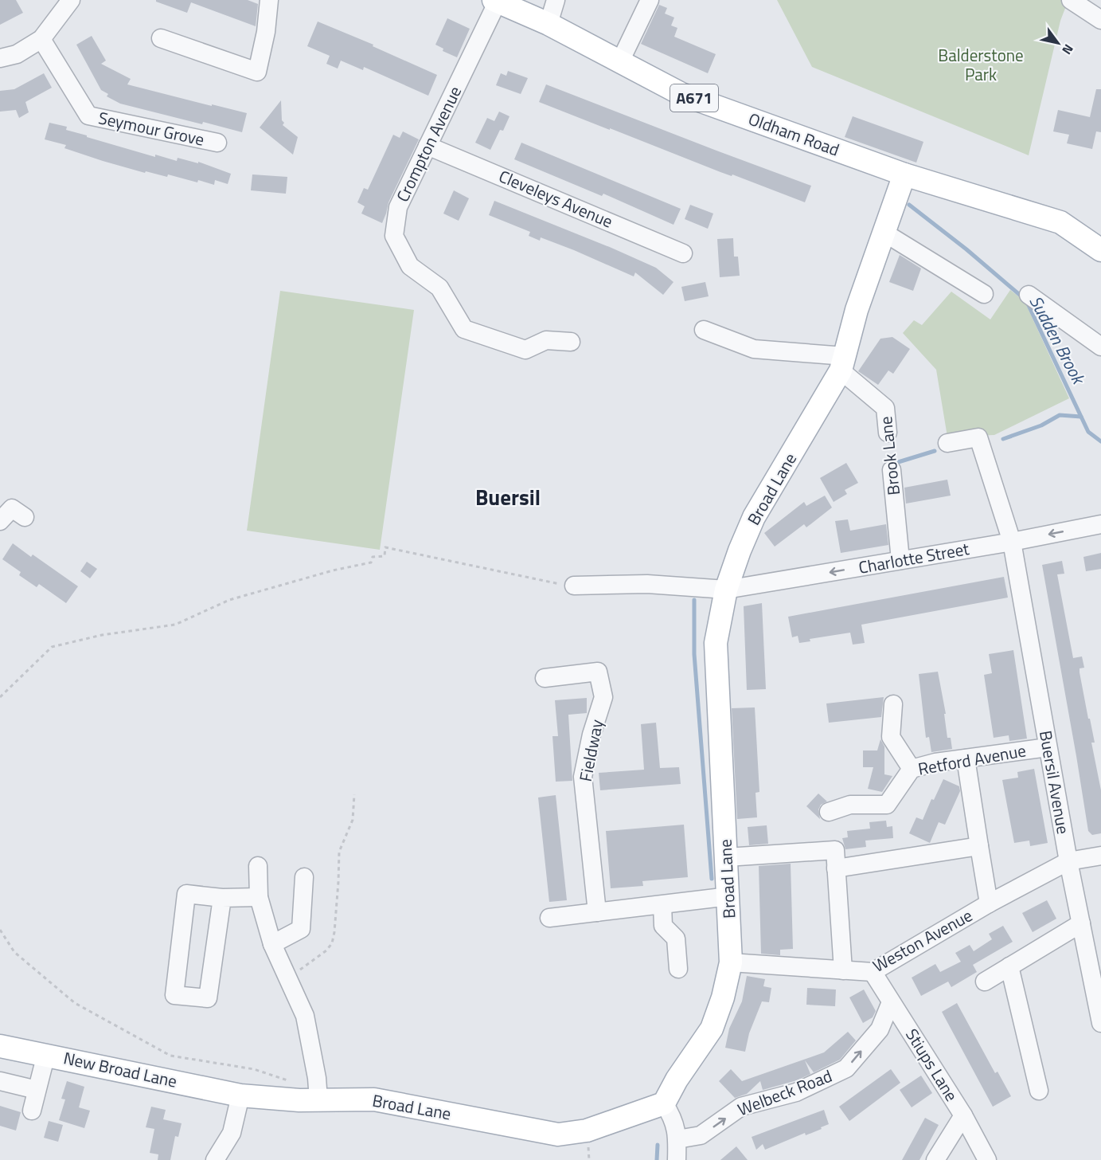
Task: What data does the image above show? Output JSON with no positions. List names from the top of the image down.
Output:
{
  "streets": {
    "main road": [
      "A671",
      "Oldham Road",
      "Broad Lane",
      "New Broad Lane"
    ],
    "street": [
      "Seymour Grove",
      "Crompton Avenue",
      "Cleveleys Avenue",
      "Brook Lane",
      "Charlotte Street",
      "Fieldway",
      "Retford Avenue",
      "Buersil Avenue",
      "Weston Avenue",
      "Stiups Lane",
      "Welbeck Road"
    ]
  },
  "crossings": [
    ["Oldham Road", "Crompton Avenue"],
    ["Oldham Road", "Broad Lane"],
    ["Crompton Avenue", "Cleveleys Avenue"],
    ["Brook Lane", "Broad Lane"],
    ["Brook Lane", "Charlotte Street"],
    ["Broad Lane", "Charlotte Street"],
    ["Broad Lane", "Weston Avenue"],
    ["Broad Lane", "New Broad Lane"],
    ["Charlotte Street", "Buersil Avenue"],
    ["Retford Avenue", "Buersil Avenue"],
    ["Buersil Avenue", "Weston Avenue"],
    ["Weston Avenue", "Stiups Lane"],
    ["Stiups Lane", "Welbeck Road"]
  ],
  "one_way": ["Charlotte Street", "Welbeck Road"],
  "districts": ["Buersil"],
  "water": ["Sudden Brook"],
  "parks": ["Balderstone Park"],
  "north": "bottom right"
}
